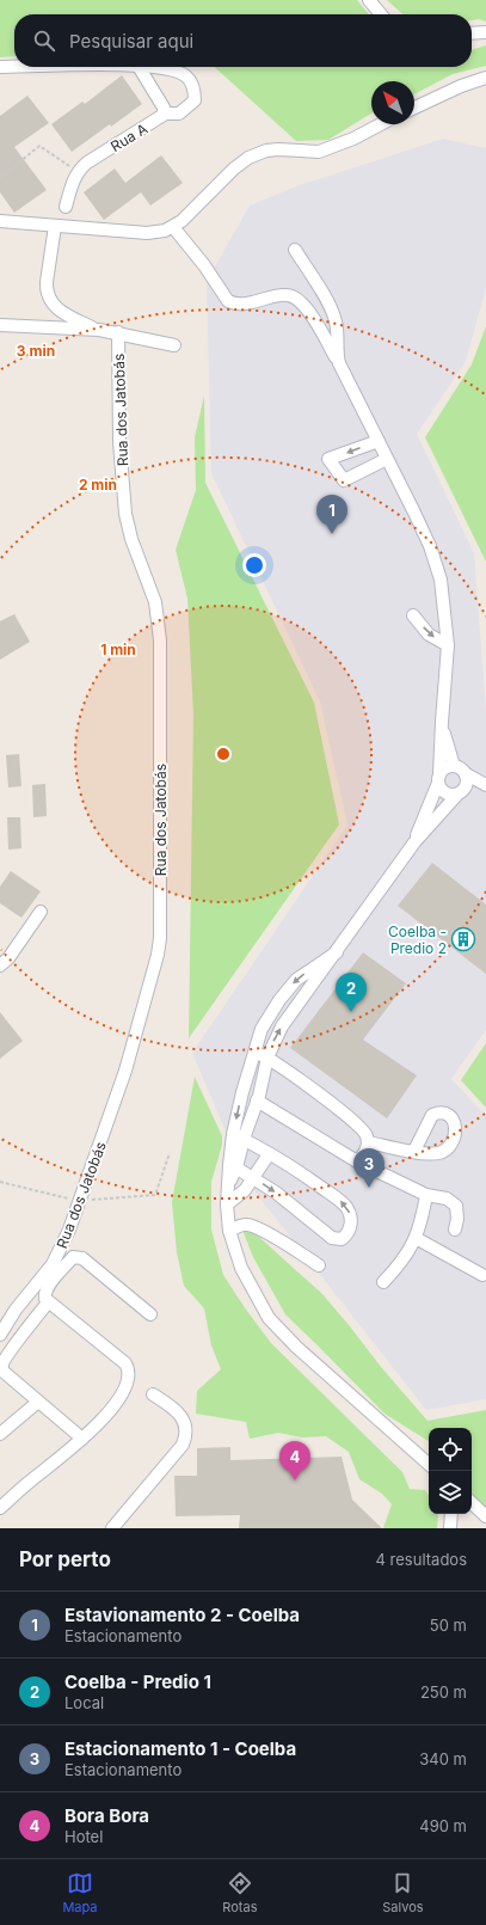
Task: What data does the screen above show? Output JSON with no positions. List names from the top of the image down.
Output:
{
  "streets": {
    "street": ["Rua A", "Rua dos Jatobás"]
  },
  "places": {
    "building": ["Coelba - Predio 2"]
  },
  "north": "top left",
  "page": {
    "search": "Pesquisar aqui",
    "pins": [
      "1",
      "2",
      "3",
      "4"
    ],
    "heading": ["Por perto", "4 resultados"],
    "list": [
      {
        "mark": "1",
        "name": "Estavionamento 2 - Coelba",
        "note": "Estacionamento",
        "value": "50 m"
      },
      {
        "mark": "2",
        "name": "Coelba - Predio 1",
        "note": "Local",
        "value": "250 m"
      },
      {
        "mark": "3",
        "name": "Estacionamento 1 - Coelba",
        "note": "Estacionamento",
        "value": "340 m"
      },
      {
        "mark": "4",
        "name": "Bora Bora",
        "note": "Hotel",
        "value": "490 m"
      }
    ],
    "nav": ["Mapa", "Rotas", "Salvos"]
  },
  "rings": ["3 min", "2 min", "1 min"]
}
